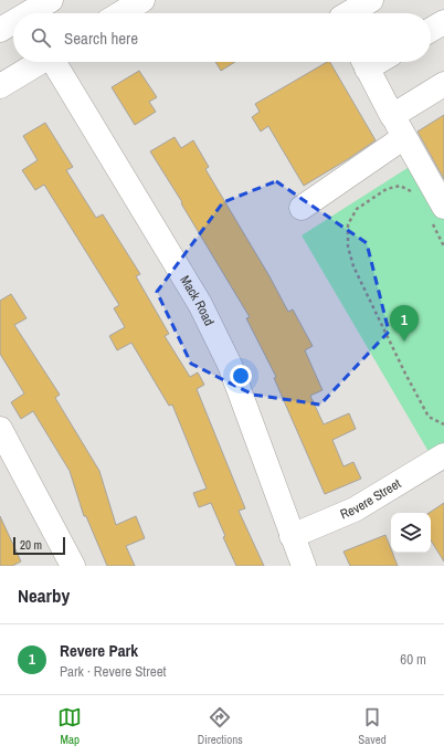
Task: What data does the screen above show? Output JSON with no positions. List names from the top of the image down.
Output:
{
  "streets": {
    "street": ["Mack Road", "Revere Street"]
  },
  "crossings": [
    ["Mack Road", "Revere Street"]
  ],
  "scale_bar": "20 m",
  "page": {
    "search": "Search here",
    "pins": "1",
    "scale": "20 m",
    "heading": "Nearby",
    "list": [
      {
        "mark": "1",
        "name": "Revere Park",
        "note": "Park · Revere Street",
        "value": "60 m"
      }
    ],
    "nav": ["Map", "Directions", "Saved"]
  }
}
